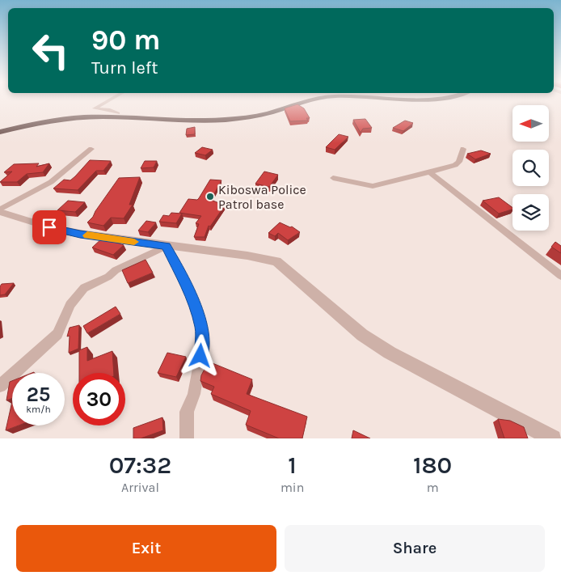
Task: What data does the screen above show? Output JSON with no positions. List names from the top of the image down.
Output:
{
  "places": ["Kiboswa Police Patrol base"],
  "north": "left",
  "page": {
    "turn": ["90 m", "Turn left"],
    "speed": "25 km/h",
    "limit": "30",
    "eta": [
      "07:32",
      "Arrival",
      "1",
      "min",
      "180",
      "m"
    ],
    "buttons": ["Exit", "Share"]
  }
}
